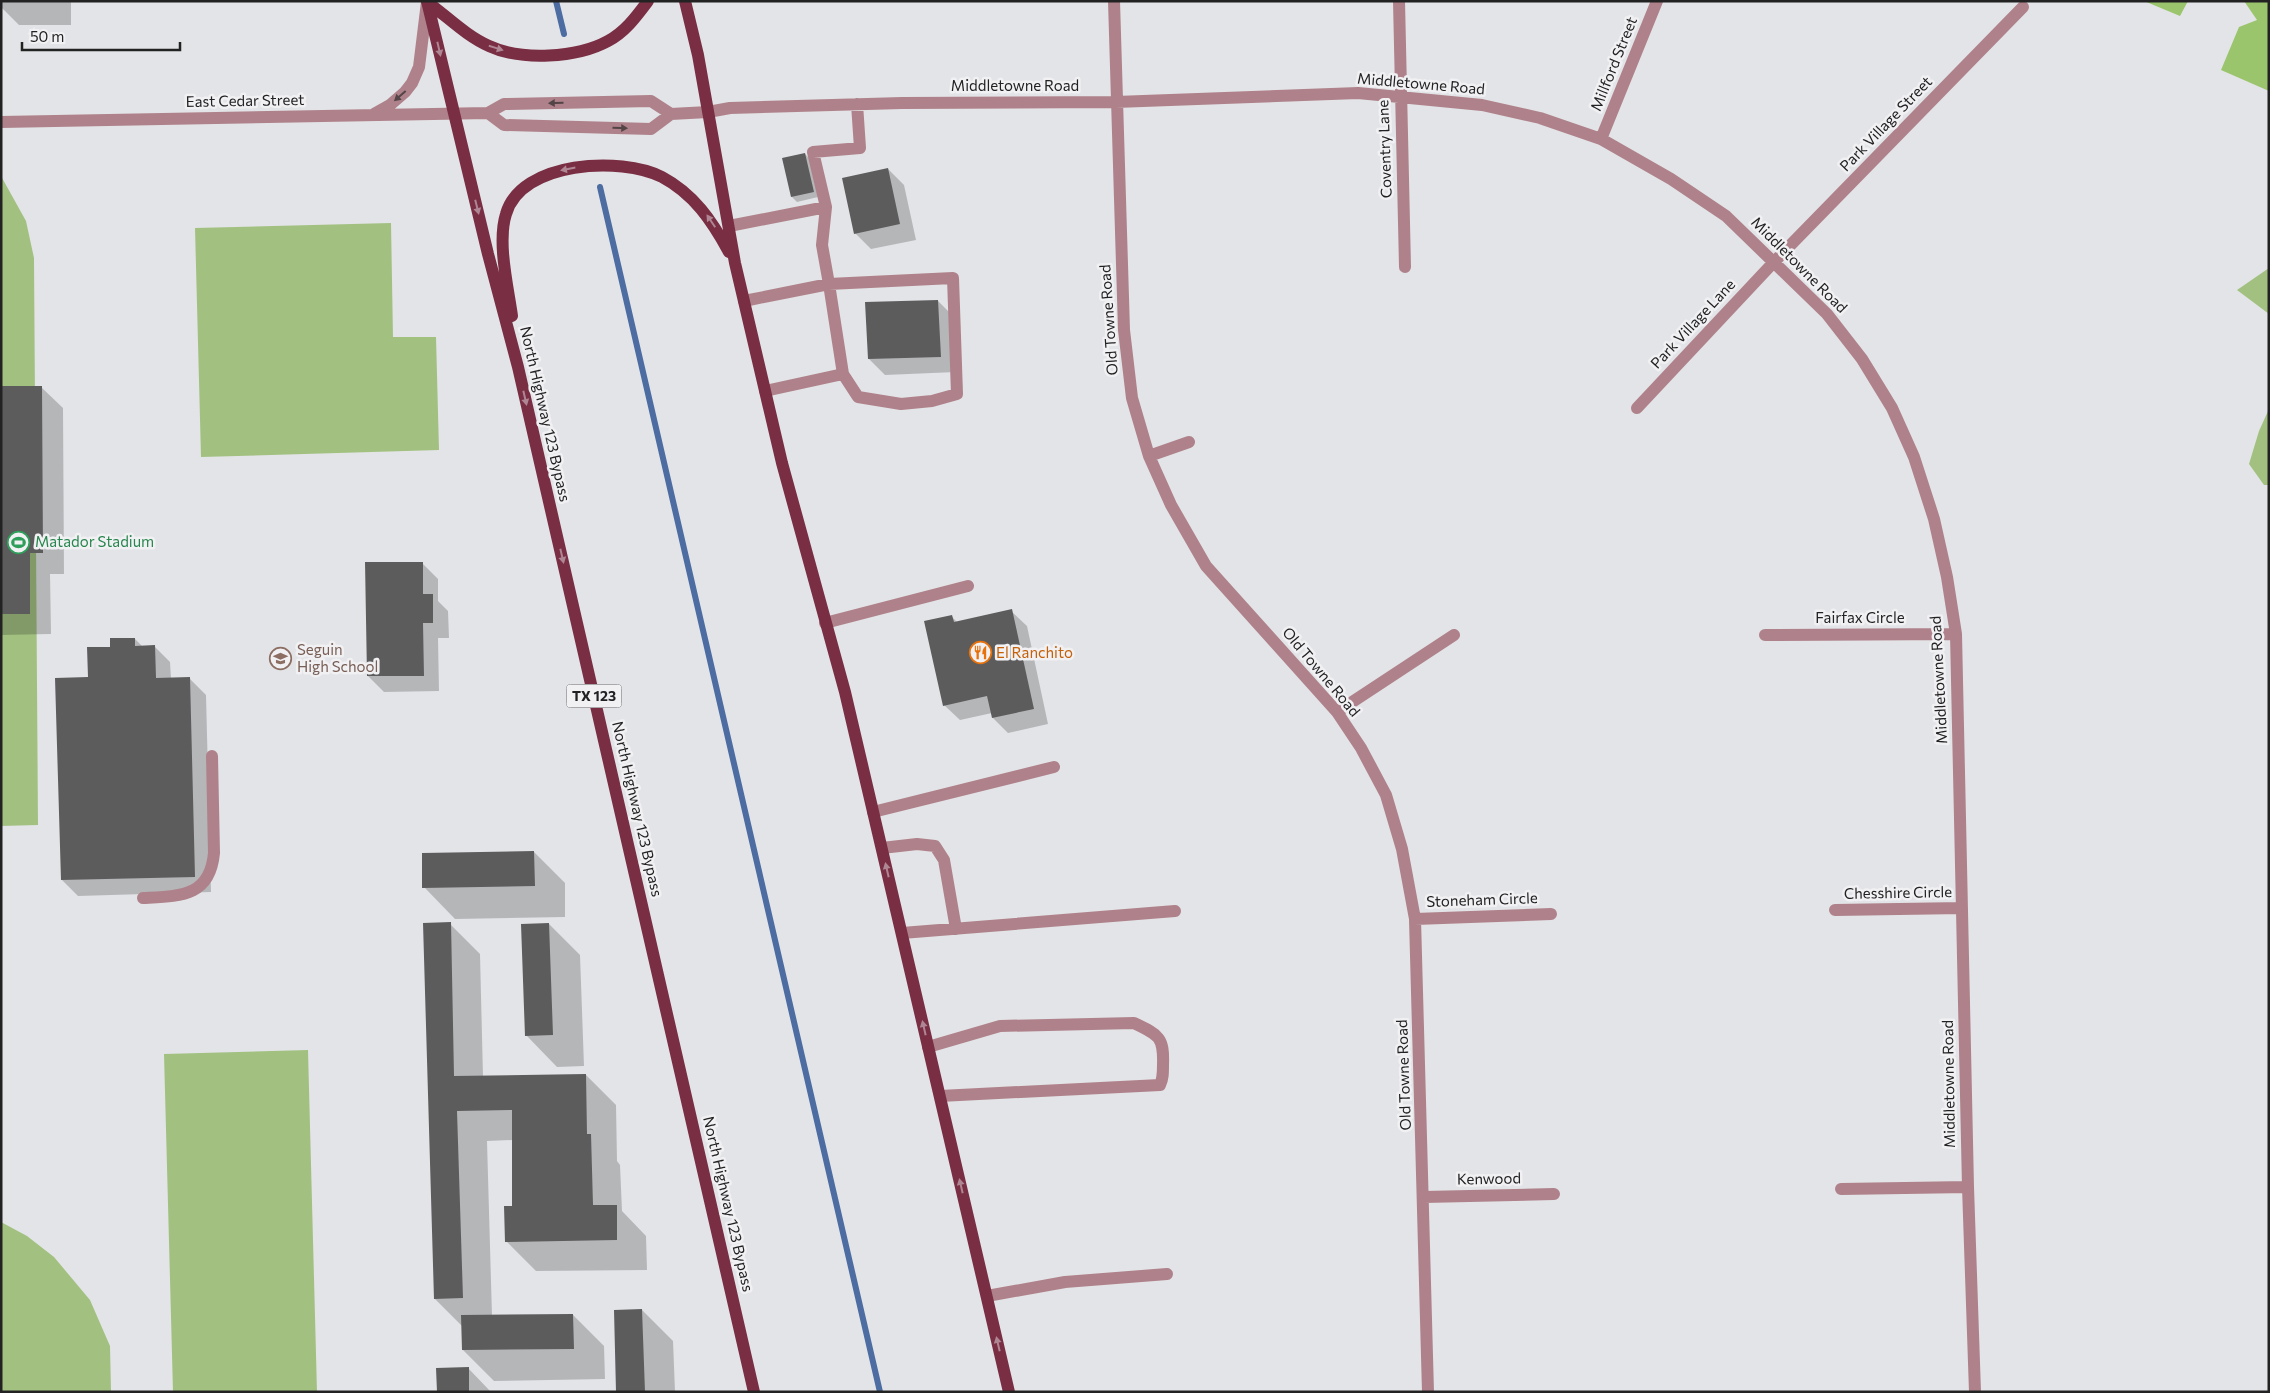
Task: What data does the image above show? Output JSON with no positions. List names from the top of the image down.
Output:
{
  "streets": {
    "main road": ["North Highway 123 Bypass", "TX 123"],
    "street": [
      "Millford Street",
      "Middletowne Road",
      "East Cedar Street",
      "Park Village Street",
      "Coventry Lane",
      "Old Towne Road",
      "Park Village Lane",
      "Fairfax Circle",
      "Chesshire Circle",
      "Stoneham Circle",
      "Kenwood"
    ]
  },
  "crossings": [
    ["Millford Street", "Middletowne Road"],
    ["Middletowne Road", "Park Village Street"],
    ["Middletowne Road", "Coventry Lane"],
    ["Middletowne Road", "Old Towne Road"],
    ["Middletowne Road", "Park Village Lane"],
    ["Middletowne Road", "Fairfax Circle"],
    ["Middletowne Road", "Chesshire Circle"],
    ["East Cedar Street", "North Highway 123 Bypass"],
    ["Park Village Street", "Park Village Lane"],
    ["Old Towne Road", "Stoneham Circle"],
    ["Old Towne Road", "Kenwood"]
  ],
  "one_way": ["North Highway 123 Bypass"],
  "places": {
    "sports": ["Matador Stadium"],
    "restaurant": ["El Ranchito"],
    "school or university": ["Seguin High School"]
  },
  "scale_bar": "50 m"
}
